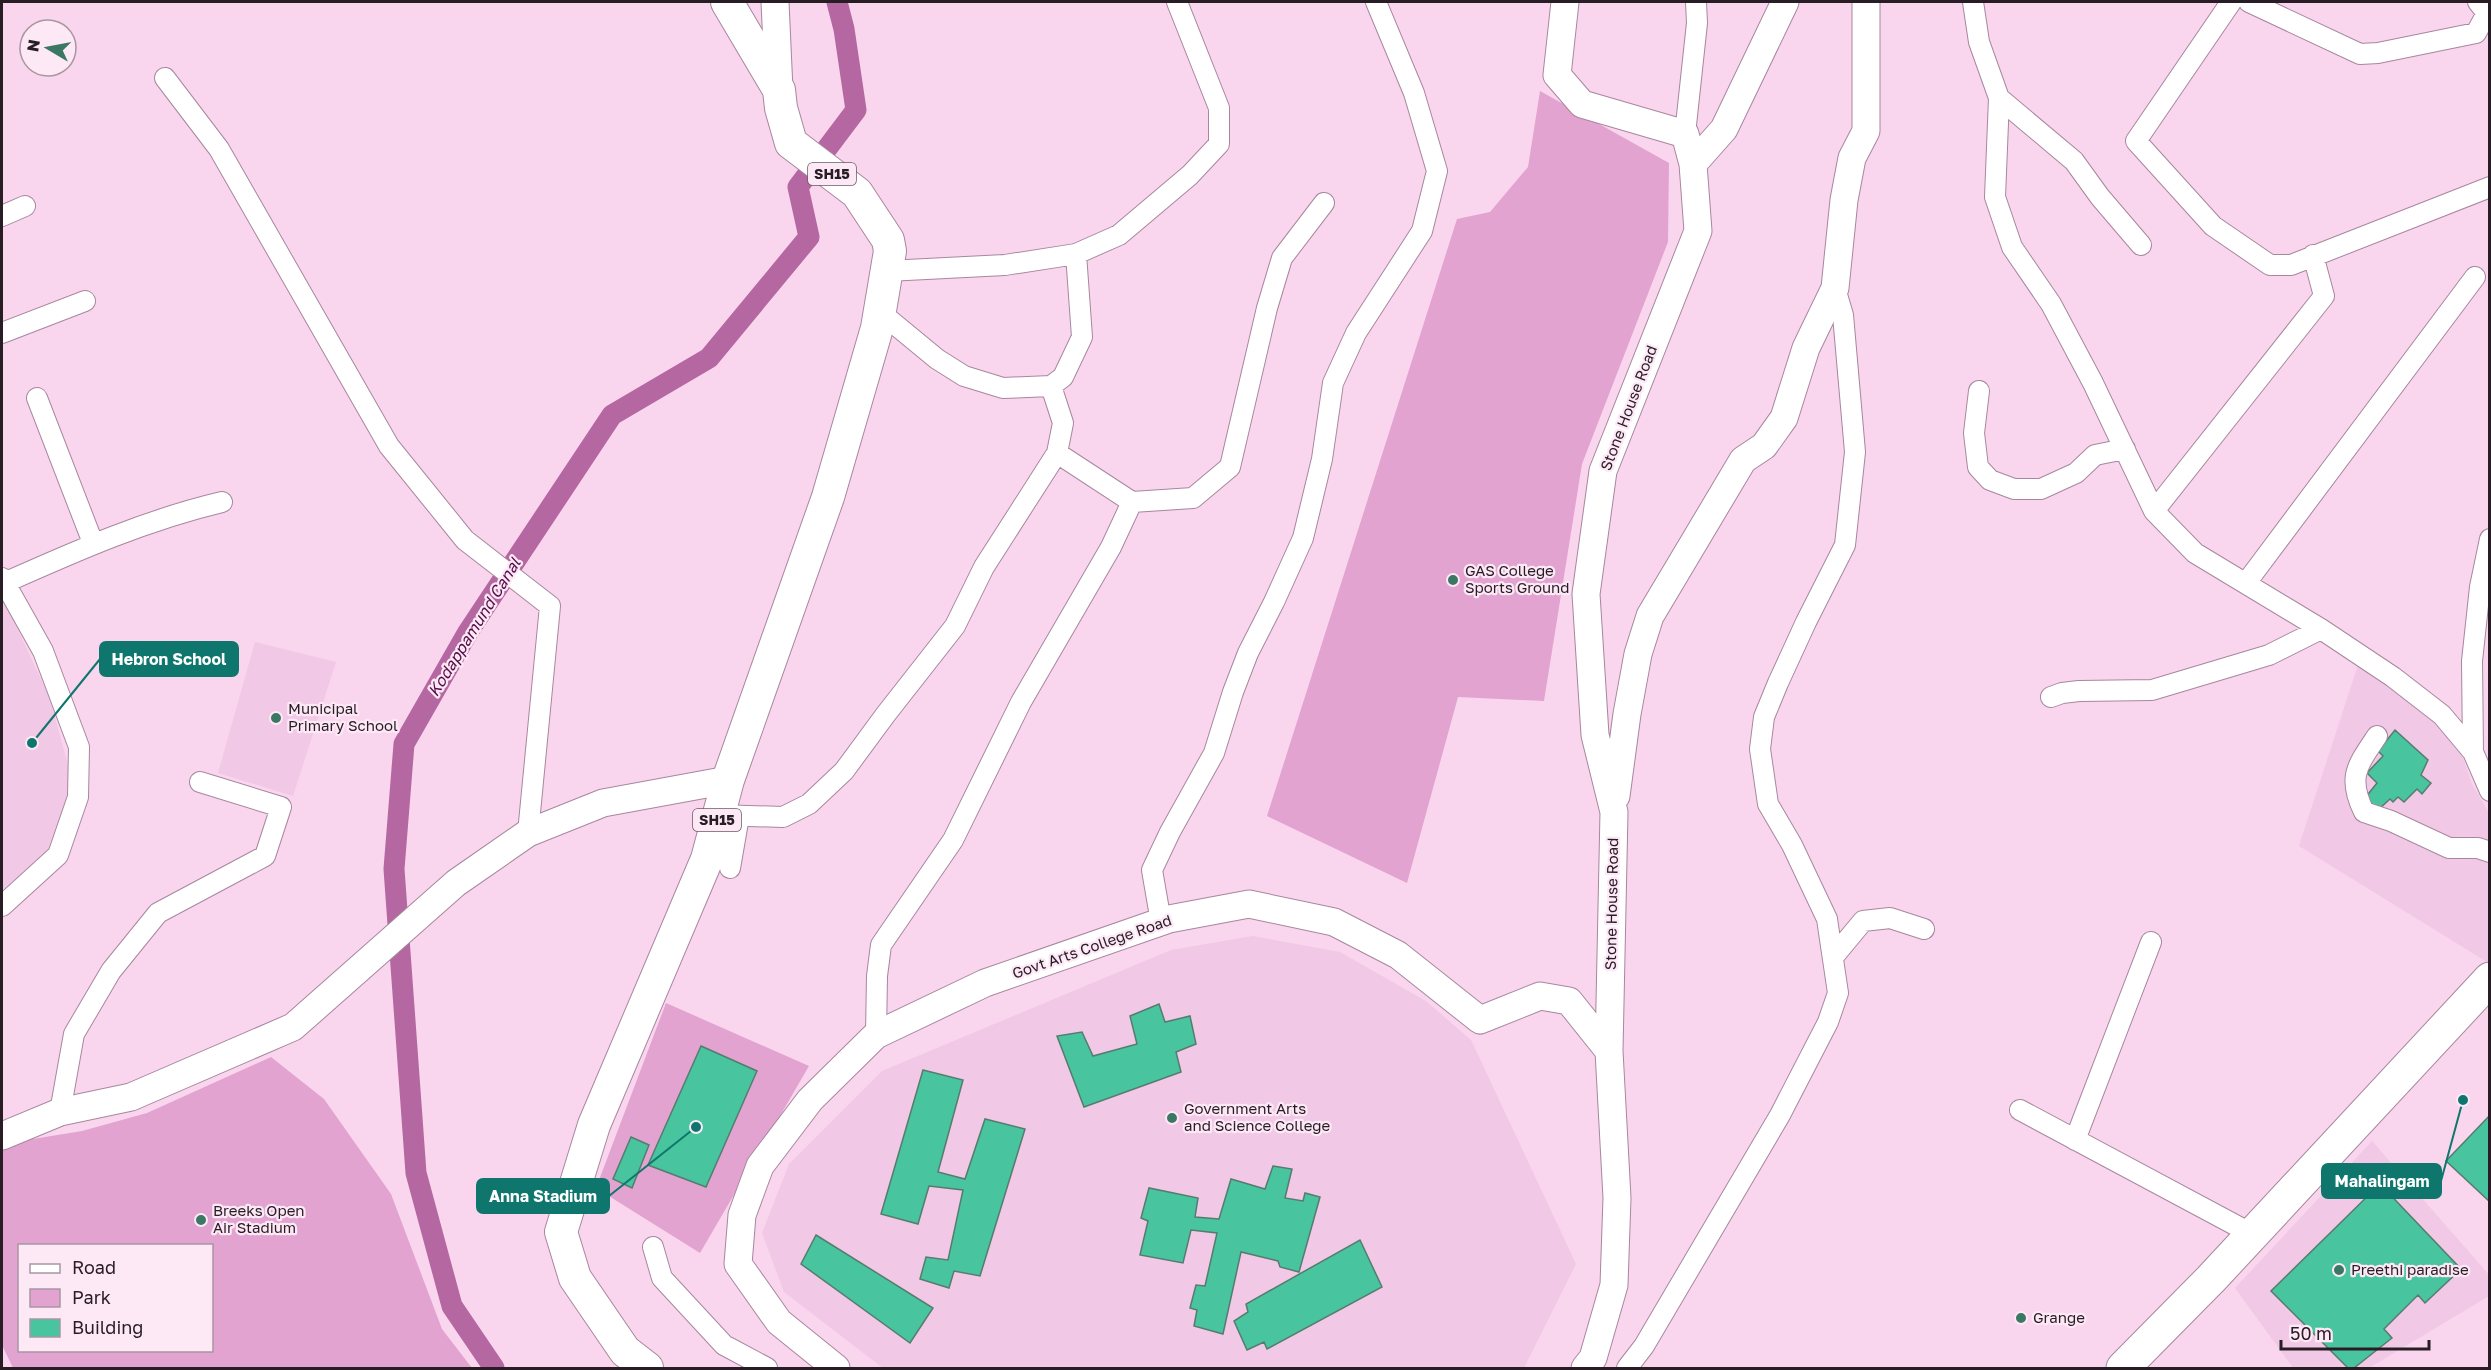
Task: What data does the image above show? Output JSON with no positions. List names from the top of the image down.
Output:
{
  "streets": {
    "main road": ["SH15"],
    "street": ["Stone House Road", "Govt Arts College Road"]
  },
  "crossings": [
    ["Stone House Road", "Govt Arts College Road"]
  ],
  "water": ["Kodappamund Canal"],
  "places": [
    "GAS College Sports Ground",
    "Municipal Primary School",
    "Hebron School",
    "Mahalingam",
    "Government Arts and Science College",
    "Anna Stadium",
    "Breeks Open Air Stadium",
    "Preethi paradise",
    "Grange"
  ],
  "legend": ["Road", "Park", "Building"],
  "scale_bar": "50 m",
  "north": "left"
}
